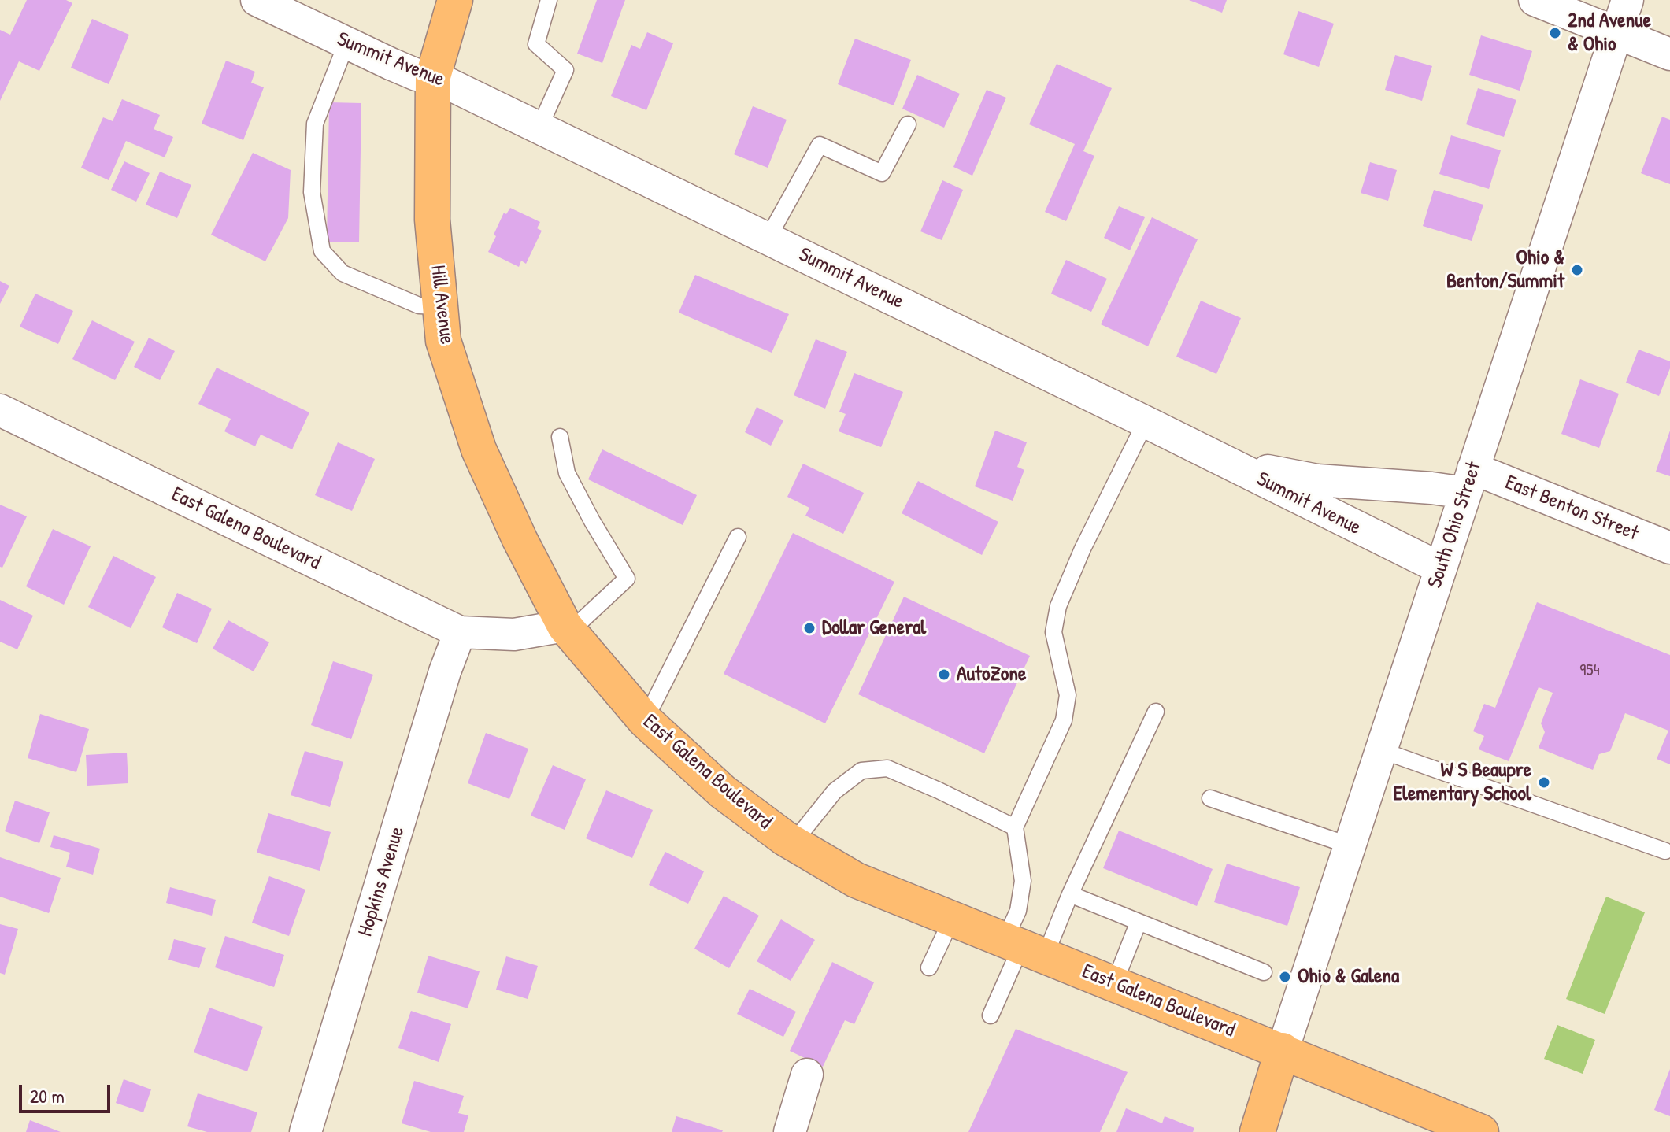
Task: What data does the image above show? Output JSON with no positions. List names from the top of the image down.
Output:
{
  "streets": {
    "main road": ["Hill Avenue", "East Galena Boulevard"],
    "street": [
      "Summit Avenue",
      "East Benton Street",
      "South Ohio Street",
      "Hopkins Avenue"
    ]
  },
  "crossings": [
    ["Summit Avenue", "Hill Avenue"],
    ["Summit Avenue", "East Benton Street"],
    ["Summit Avenue", "South Ohio Street"],
    ["Hill Avenue", "East Galena Boulevard"],
    ["East Benton Street", "South Ohio Street"],
    ["South Ohio Street", "East Galena Boulevard"],
    ["East Galena Boulevard", "Hopkins Avenue"]
  ],
  "places": [
    "2nd Avenue & Ohio",
    "Ohio & Benton/Summit",
    "Dollar General",
    "AutoZone",
    "W S Beaupre Elementary School",
    "Ohio & Galena"
  ],
  "house_numbers": ["954"],
  "scale_bar": "20 m"
}
